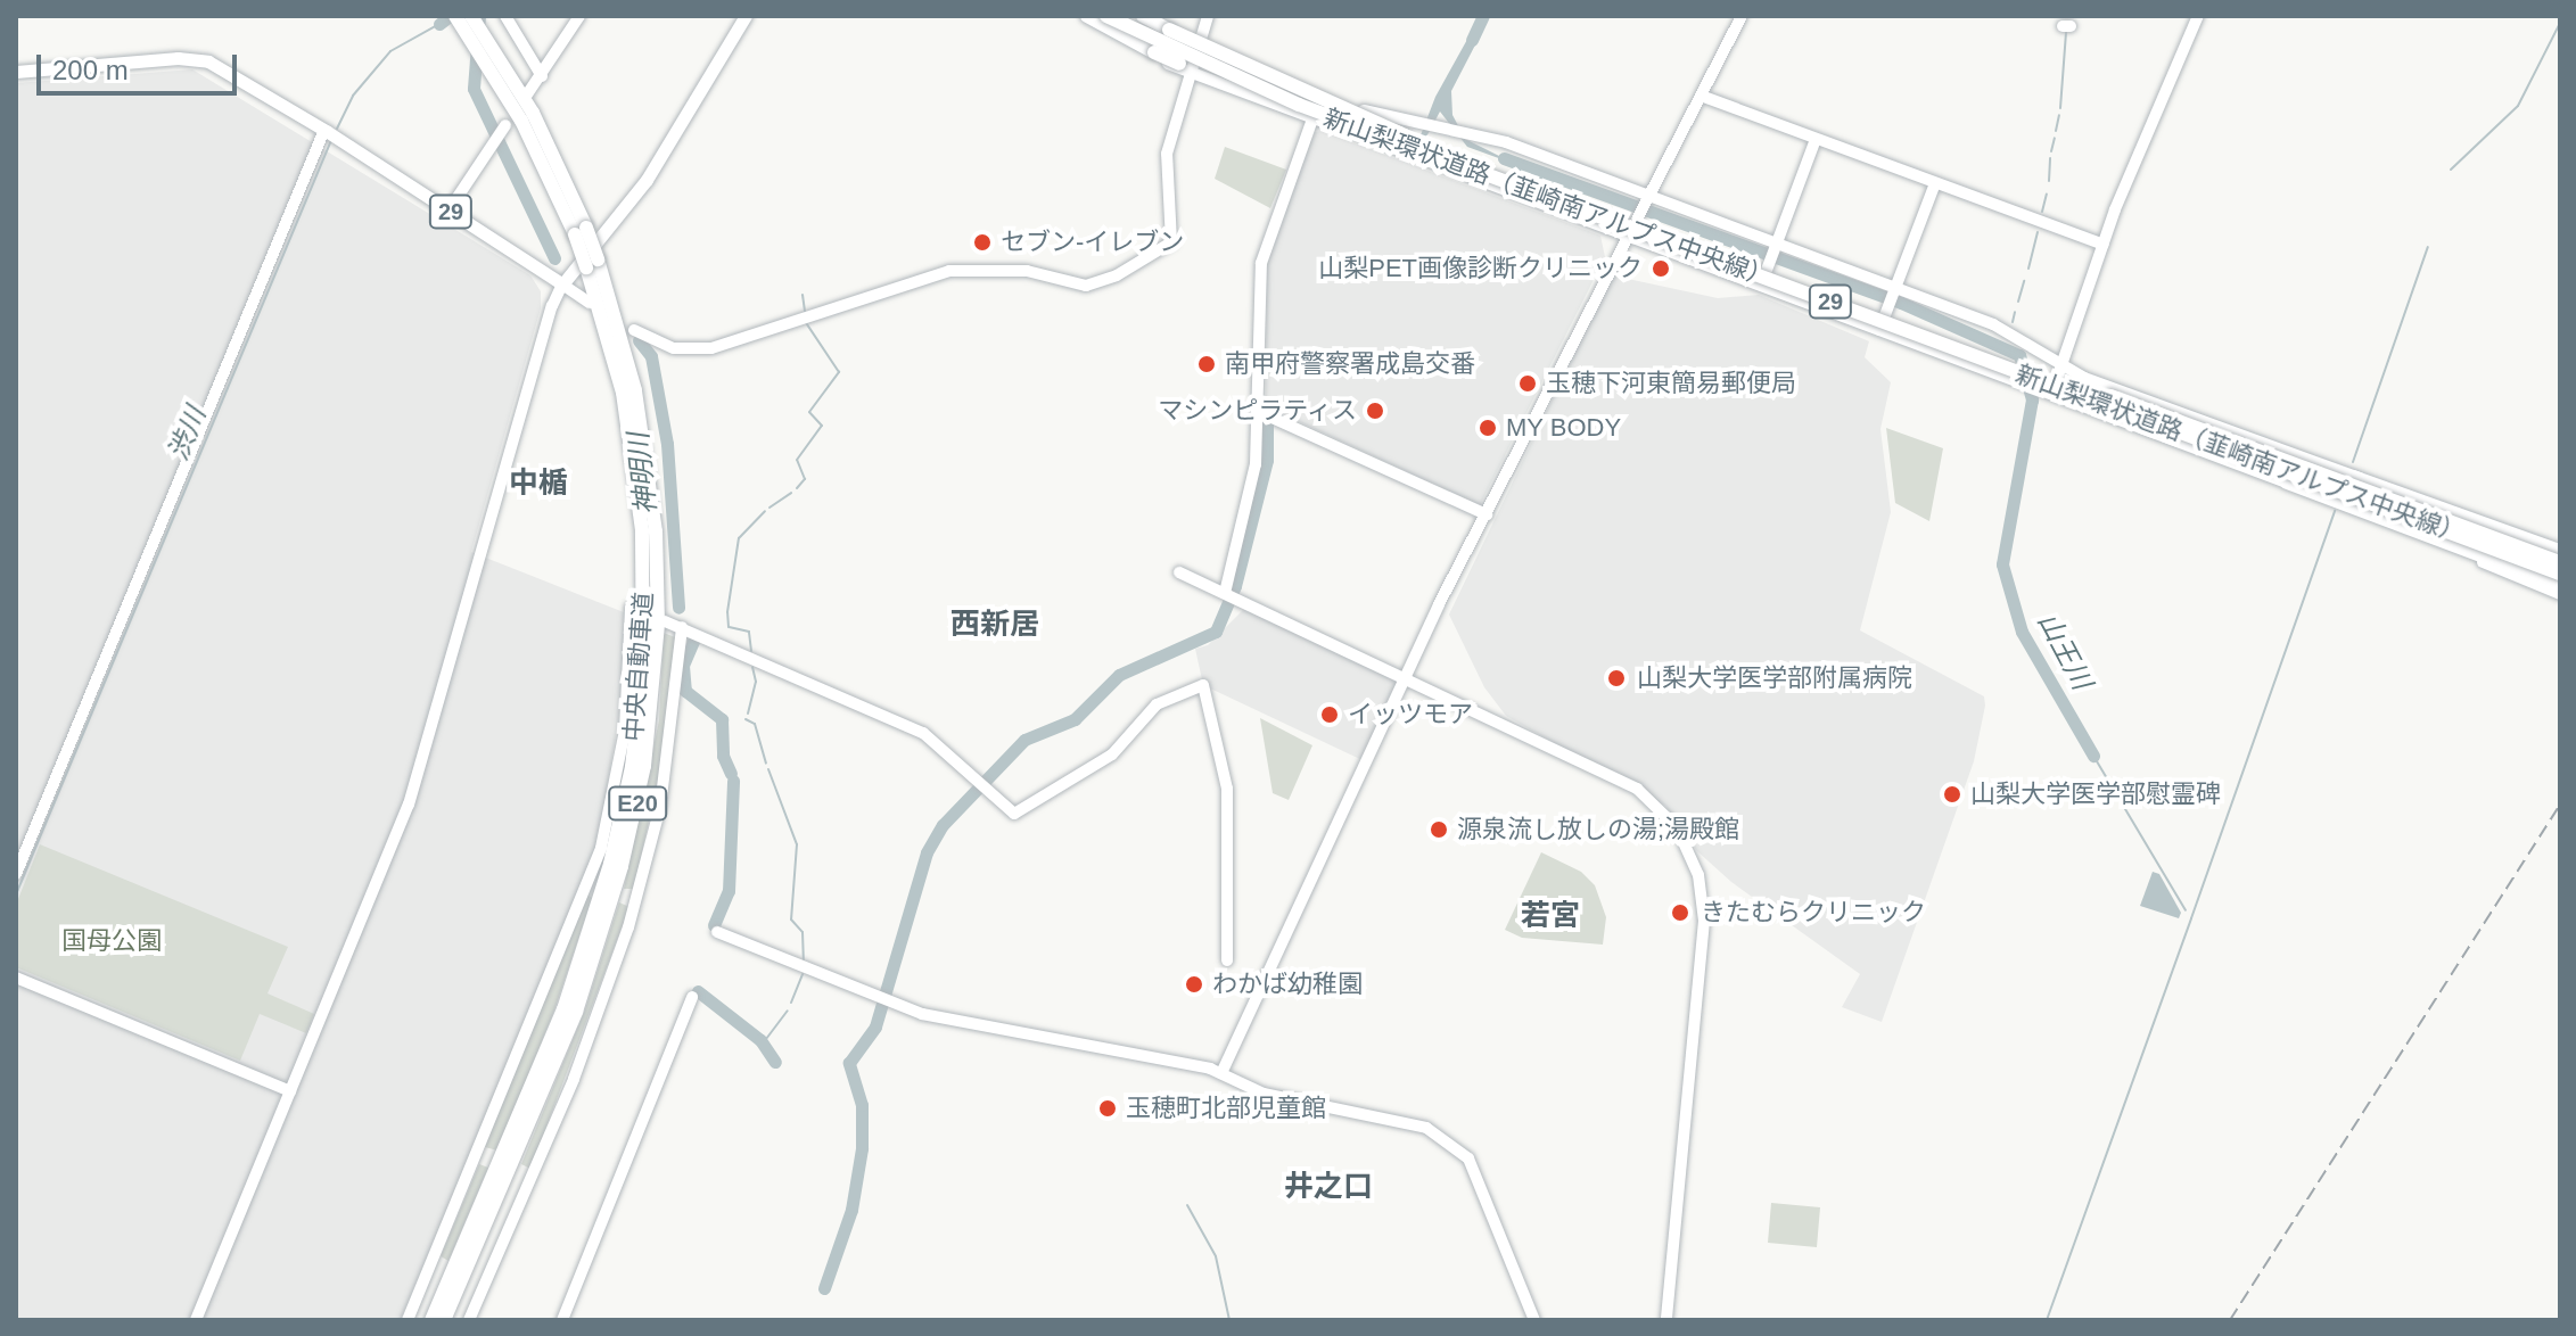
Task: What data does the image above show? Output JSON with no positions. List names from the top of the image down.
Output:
{
  "streets": {
    "highway": [
      "新山梨環状道路（韮崎南アルプス中央線）",
      "29",
      "中央自動車道",
      "E20"
    ]
  },
  "districts": [
    "中楯",
    "西新居",
    "若宮",
    "井之口"
  ],
  "water": ["渋川", "神明川", "山王川"],
  "parks": ["国母公園"],
  "places": [
    "セブン-イレブン",
    "山梨PET画像診断クリニック",
    "南甲府警察署成島交番",
    "玉穂下河東簡易郵便局",
    "マシンピラティス",
    "MY BODY",
    "山梨大学医学部附属病院",
    "イッツモア",
    "山梨大学医学部慰霊碑",
    "源泉流し放しの湯;湯殿館",
    "きたむらクリニック",
    "わかば幼稚園",
    "玉穂町北部児童館"
  ],
  "scale_bar": "200 m"
}
